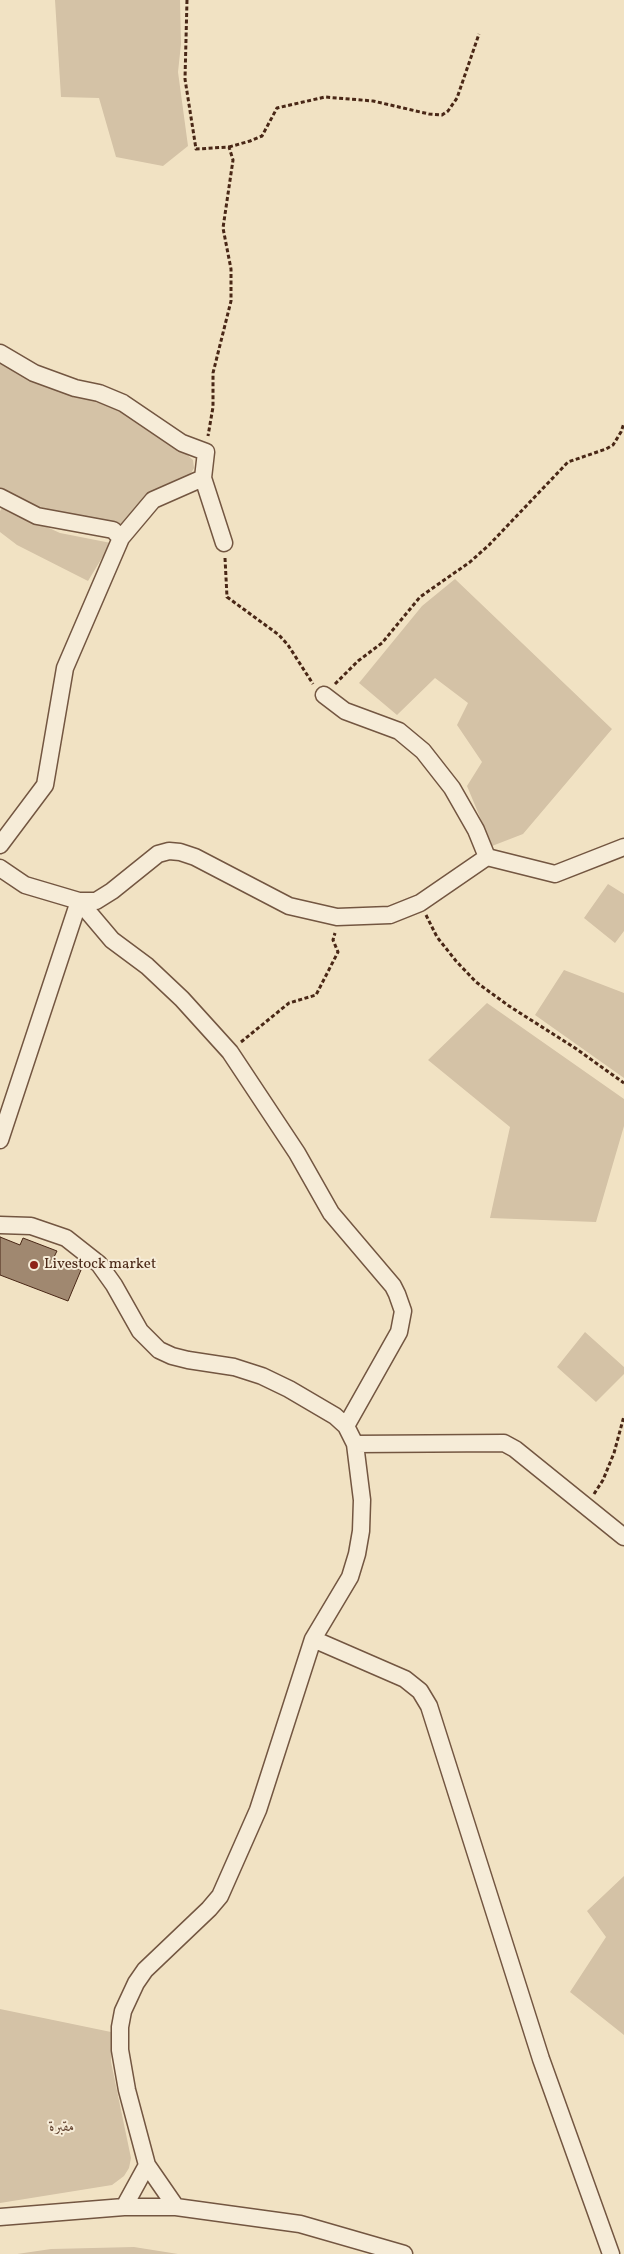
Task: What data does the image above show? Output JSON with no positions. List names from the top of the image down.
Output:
{
  "parks": ["مقبرة"],
  "places": ["Livestock market"]
}
